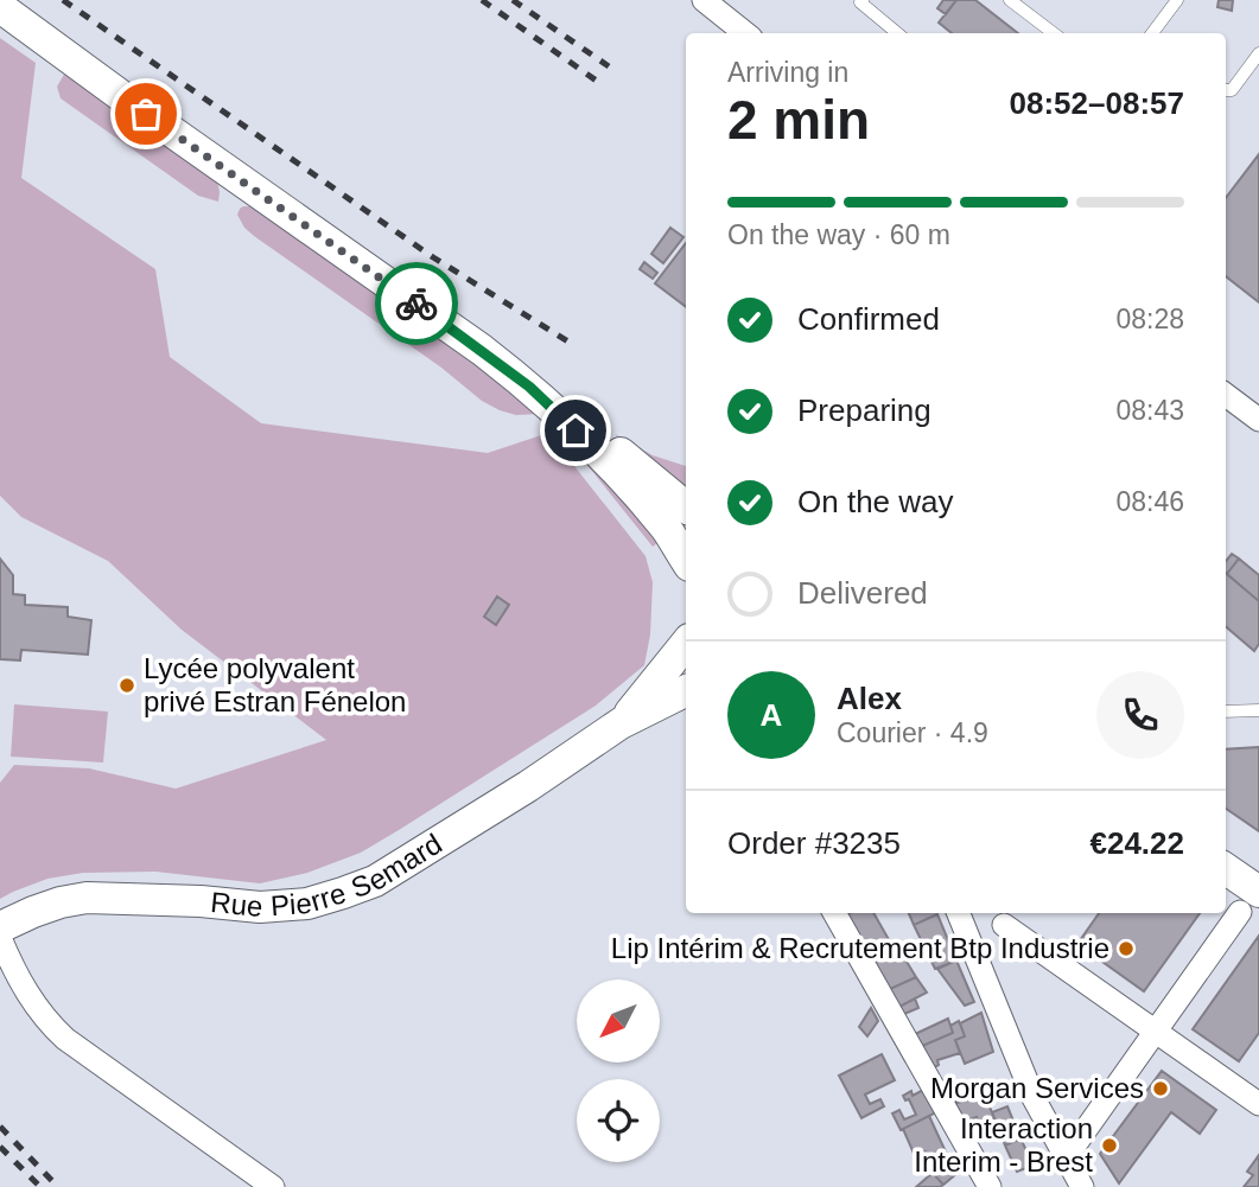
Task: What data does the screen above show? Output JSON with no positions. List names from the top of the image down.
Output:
{
  "streets": {
    "main road": ["Rue Pierre Semard"]
  },
  "places": [
    "Lycée polyvalent privé Estran Fénelon",
    "Lip Intérim & Recrutement Btp Industrie",
    "Morgan Services",
    "Interaction Interim - Brest"
  ],
  "north": "bottom left",
  "page": {
    "heading": ["2 min", "Arriving in", "08:52–08:57"],
    "panel": [
      "Alex",
      "Courier · 4.9",
      "Order #3235",
      "€24.22"
    ],
    "bar": "On the way · 60 m",
    "list": [
      ["Confirmed", "08:28"],
      ["Preparing", "08:43"],
      ["On the way", "08:46"],
      "Delivered"
    ],
    "round": "A"
  }
}
